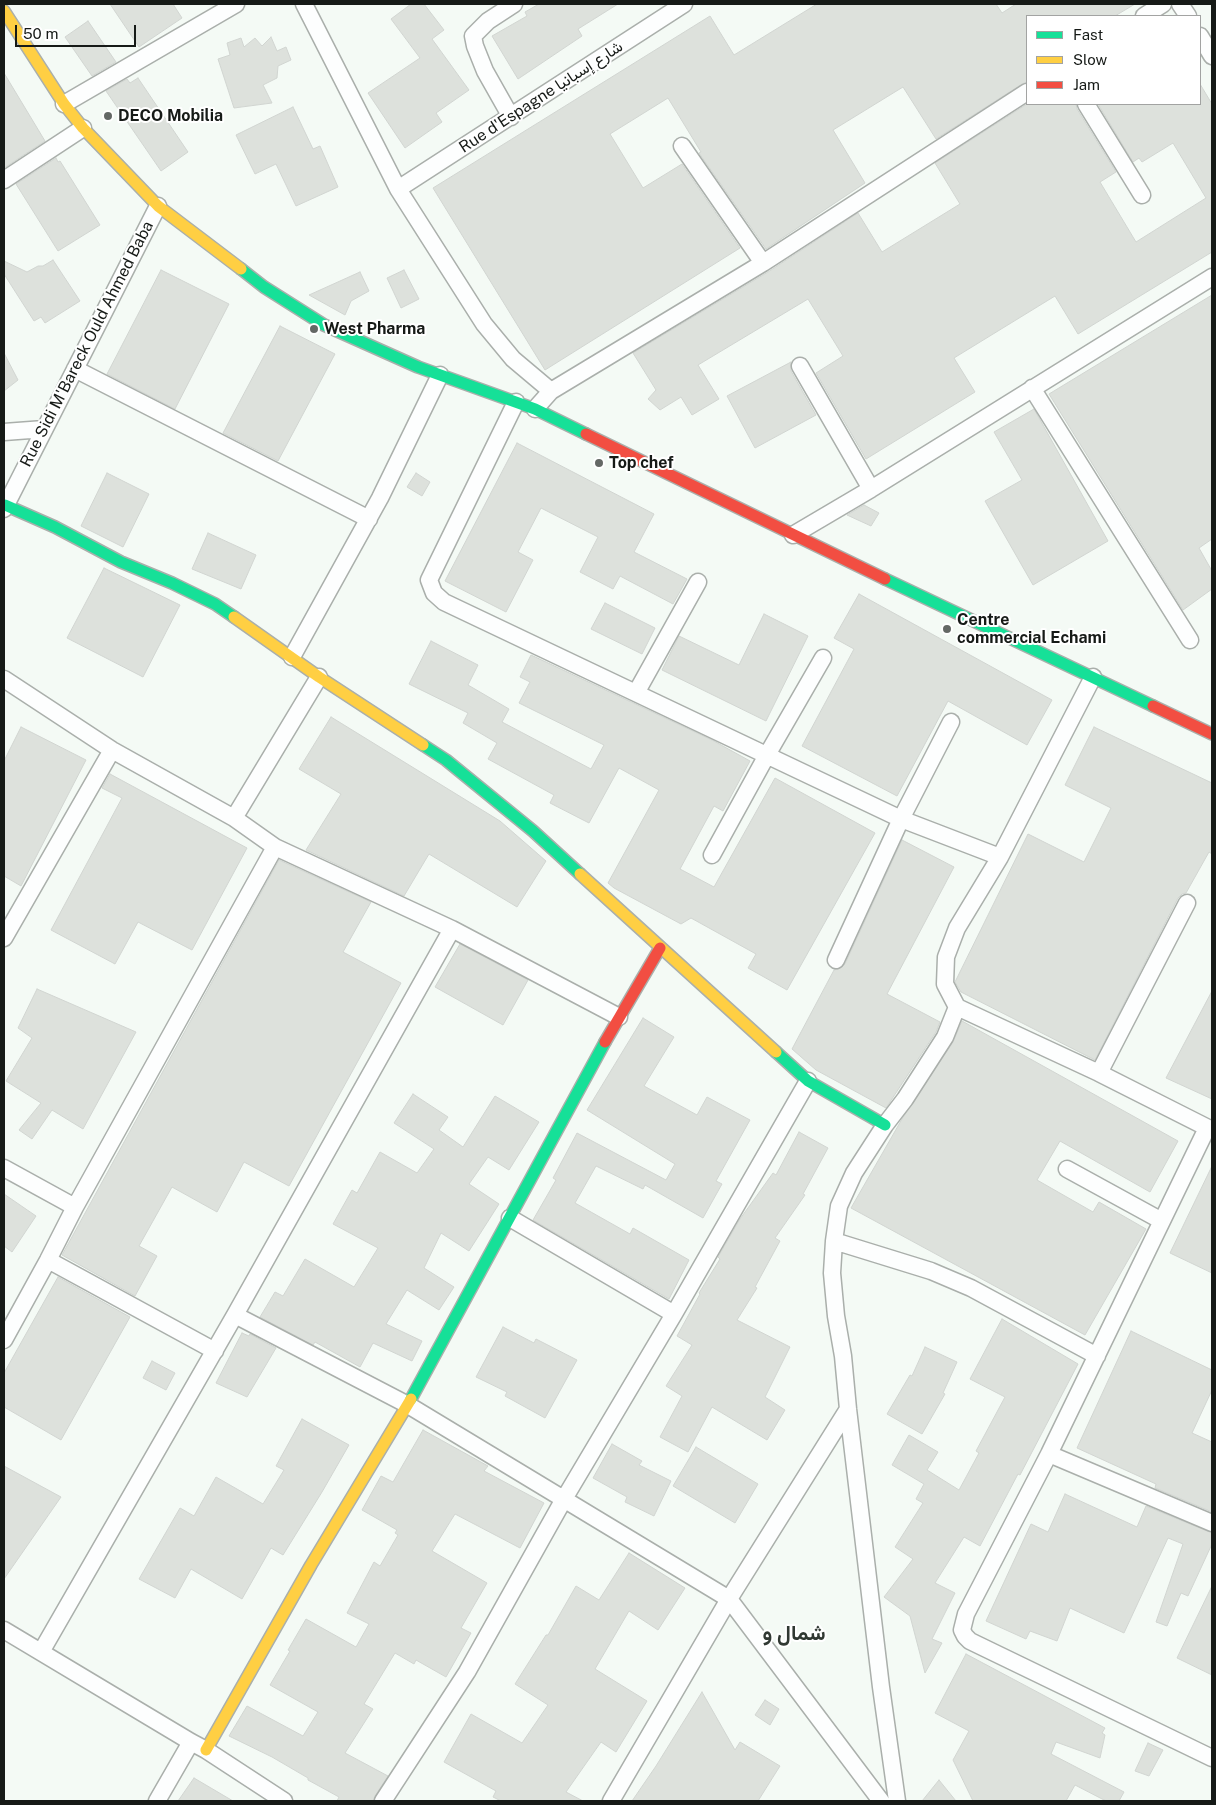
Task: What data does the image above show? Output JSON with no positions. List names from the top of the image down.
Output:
{
  "streets": {
    "street": ["Rue d'Espagne شارع إسبانيا", "Rue Sidi M'Bareck Ould Ahmed Baba"]
  },
  "districts": ["شمال و"],
  "places": [
    "DECO Mobilia",
    "West Pharma",
    "Top chef",
    "Centre commercial Echami"
  ],
  "legend": ["Fast", "Slow", "Jam"],
  "scale_bar": "50 m"
}
